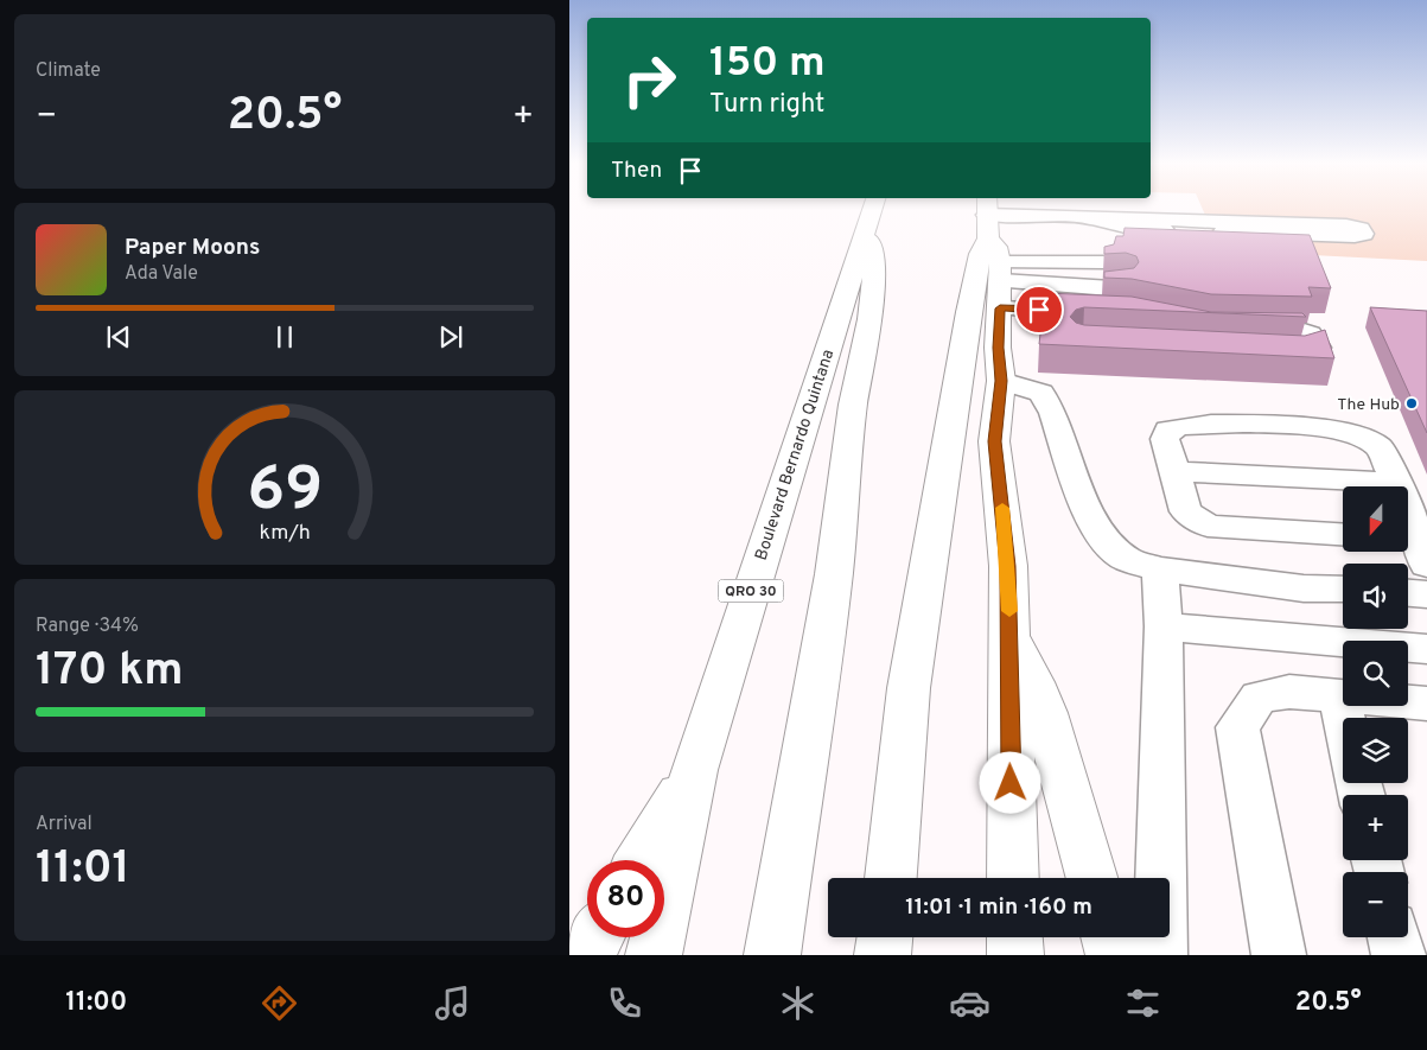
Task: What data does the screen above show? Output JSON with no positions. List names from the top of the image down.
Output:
{
  "streets": {
    "highway": ["Boulevard Bernardo Quintana", "QRO 30"]
  },
  "places": ["The Hub"],
  "north": "bottom",
  "page": {
    "tile": [
      "Climate",
      ["Range · 34%", "170 km"],
      ["Arrival", "11:01"]
    ],
    "turn": ["150 m", "Turn right"],
    "heat": ["−", "20.5°", "+"],
    "then": "Then",
    "song": ["Paper Moons", "Ada Vale"],
    "map_buttons": ["+", "−"],
    "limit": "80",
    "trip": "11:01 · 1 min · 160 m",
    "tabs": ["11:00", "20.5°"],
    "gauge": ["69", "km/h"]
  }
}
